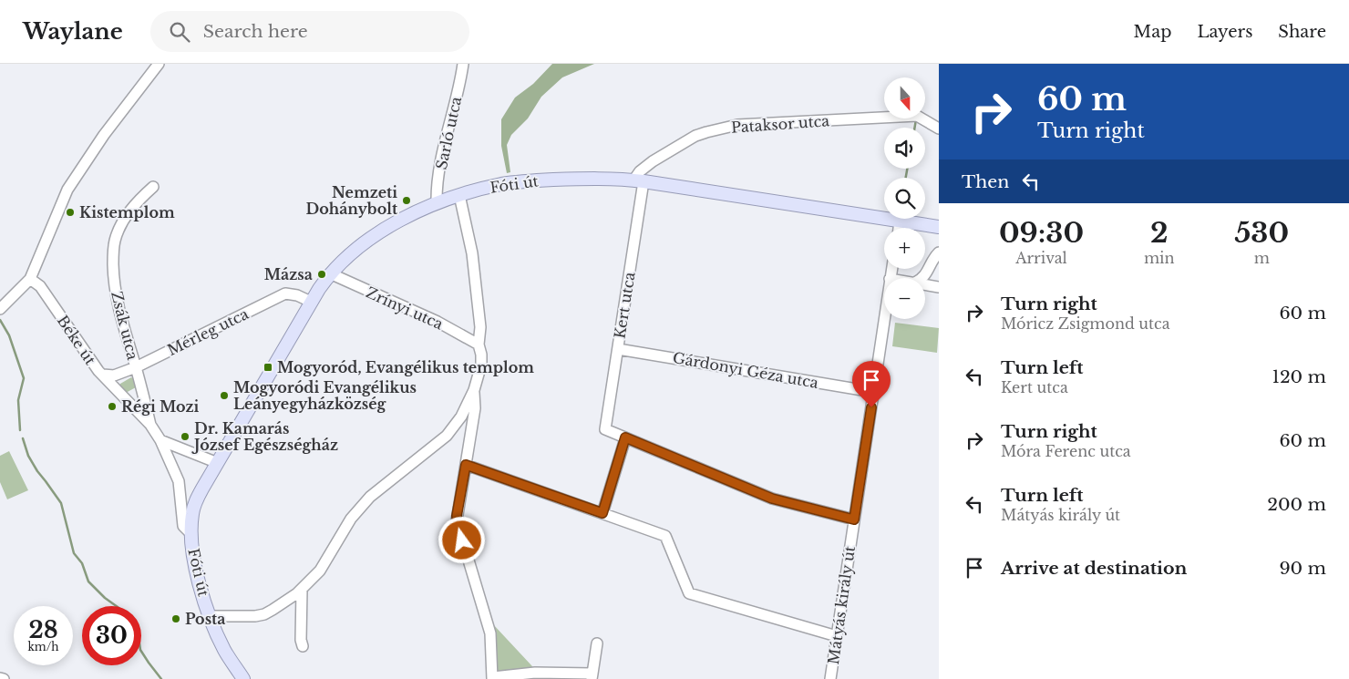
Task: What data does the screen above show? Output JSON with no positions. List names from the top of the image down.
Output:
{
  "streets": {
    "main road": ["Fóti út"],
    "street": [
      "Pataksor utca",
      "Sarló utca",
      "Kert utca",
      "Zrínyi utca",
      "Zsák utca",
      "Mérleg utca",
      "Béke út",
      "Gárdonyi Géza utca",
      "Mátyás király út"
    ]
  },
  "crossings": [
    ["Pataksor utca", "Fóti út"],
    ["Pataksor utca", "Kert utca"],
    ["Sarló utca", "Fóti út"],
    ["Fóti út", "Kert utca"],
    ["Fóti út", "Zrínyi utca"],
    ["Fóti út", "Mérleg utca"],
    ["Fóti út", "Béke út"],
    ["Kert utca", "Gárdonyi Géza utca"],
    ["Zsák utca", "Mérleg utca"],
    ["Zsák utca", "Béke út"],
    ["Mérleg utca", "Béke út"],
    ["Gárdonyi Géza utca", "Mátyás király út"]
  ],
  "places": {
    "other": [
      "Nemzeti Dohánybolt",
      "Kistemplom",
      "Mázsa",
      "Mogyoródi Evangélikus Leányegyházközség",
      "Régi Mozi",
      "Dr. Kamarás József Egészségház",
      "Posta"
    ],
    "transit": ["Mogyoród, Evangélikus templom"]
  },
  "north": "bottom",
  "page": {
    "header": "Waylane",
    "search": "Search here",
    "nav": ["Map", "Layers", "Share"],
    "turn": ["60 m", "Turn right"],
    "map_buttons": ["+", "−"],
    "then": "Then",
    "eta": [
      "09:30",
      "Arrival",
      "2",
      "min",
      "530",
      "m"
    ],
    "list": [
      {
        "name": "Turn right",
        "note": "Móricz Zsigmond utca",
        "value": "60 m"
      },
      {
        "name": "Turn left",
        "note": "Kert utca",
        "value": "120 m"
      },
      {
        "name": "Turn right",
        "note": "Móra Ferenc utca",
        "value": "60 m"
      },
      {
        "name": "Turn left",
        "note": "Mátyás király út",
        "value": "200 m"
      },
      {
        "name": "Arrive at destination",
        "value": "90 m"
      }
    ],
    "speed": "28 km/h",
    "limit": "30"
  }
}
